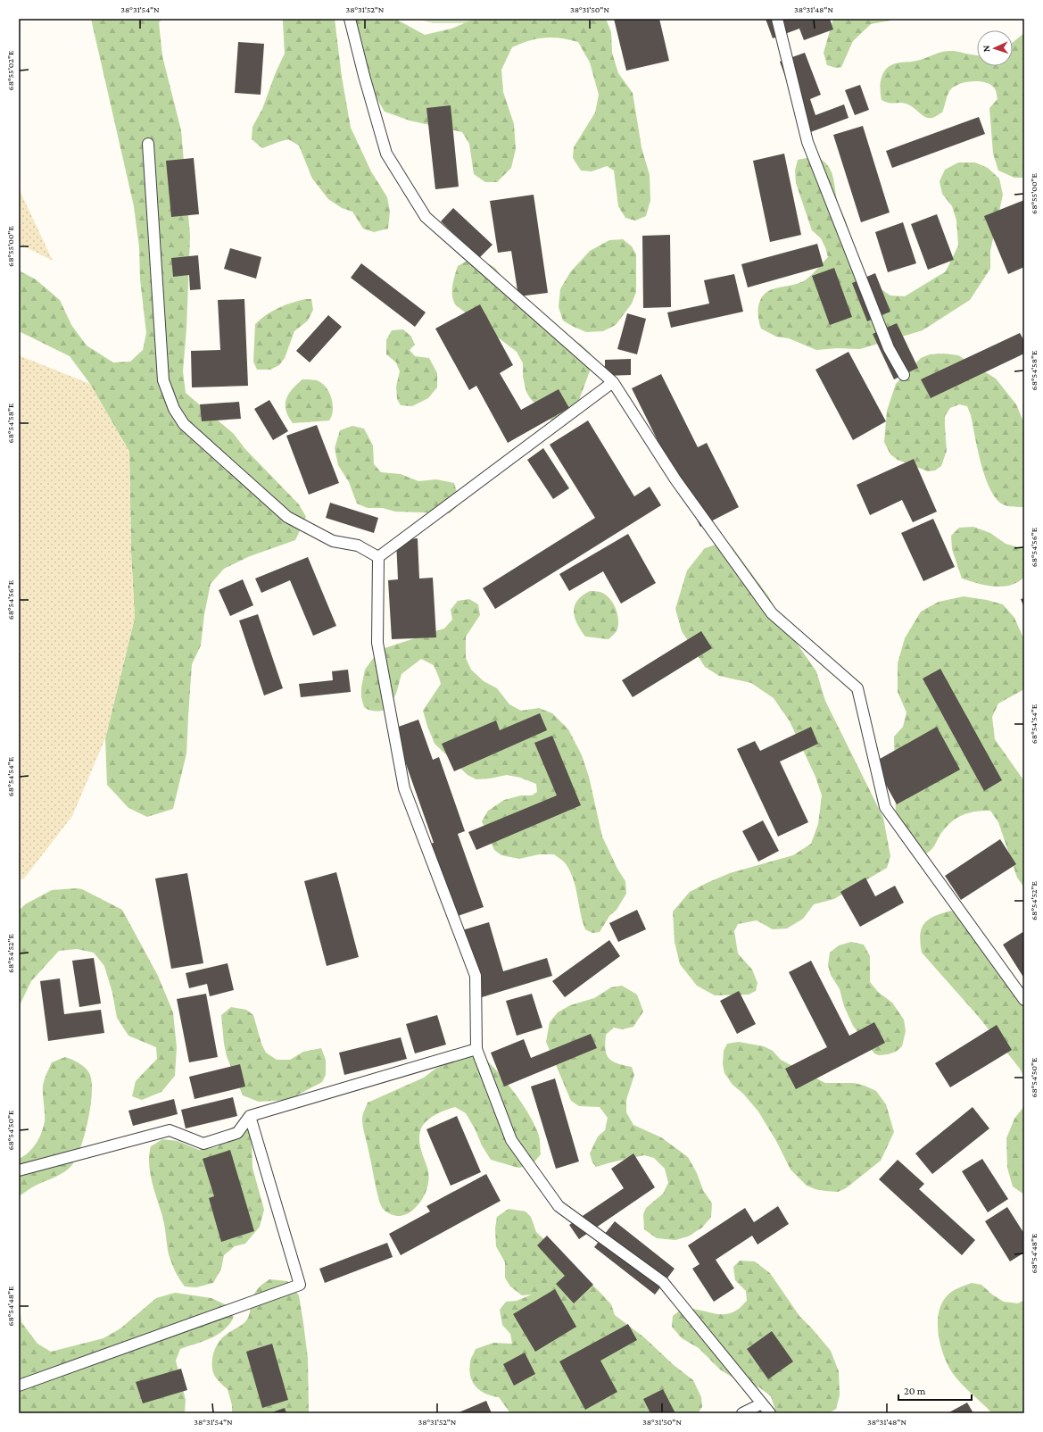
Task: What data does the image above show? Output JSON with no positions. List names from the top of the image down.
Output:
{
  "scale_bar": "20 m",
  "north": "left",
  "coordinates": [
    "38°31'54\"N",
    "38°31'52\"N",
    "38°31'50\"N",
    "38°31'48\"N",
    "68°55'02\"E",
    "68°55'00\"E",
    "68°54'58\"E",
    "68°54'56\"E",
    "68°54'54\"E",
    "68°54'52\"E",
    "68°54'50\"E",
    "68°54'48\"E"
  ]
}
